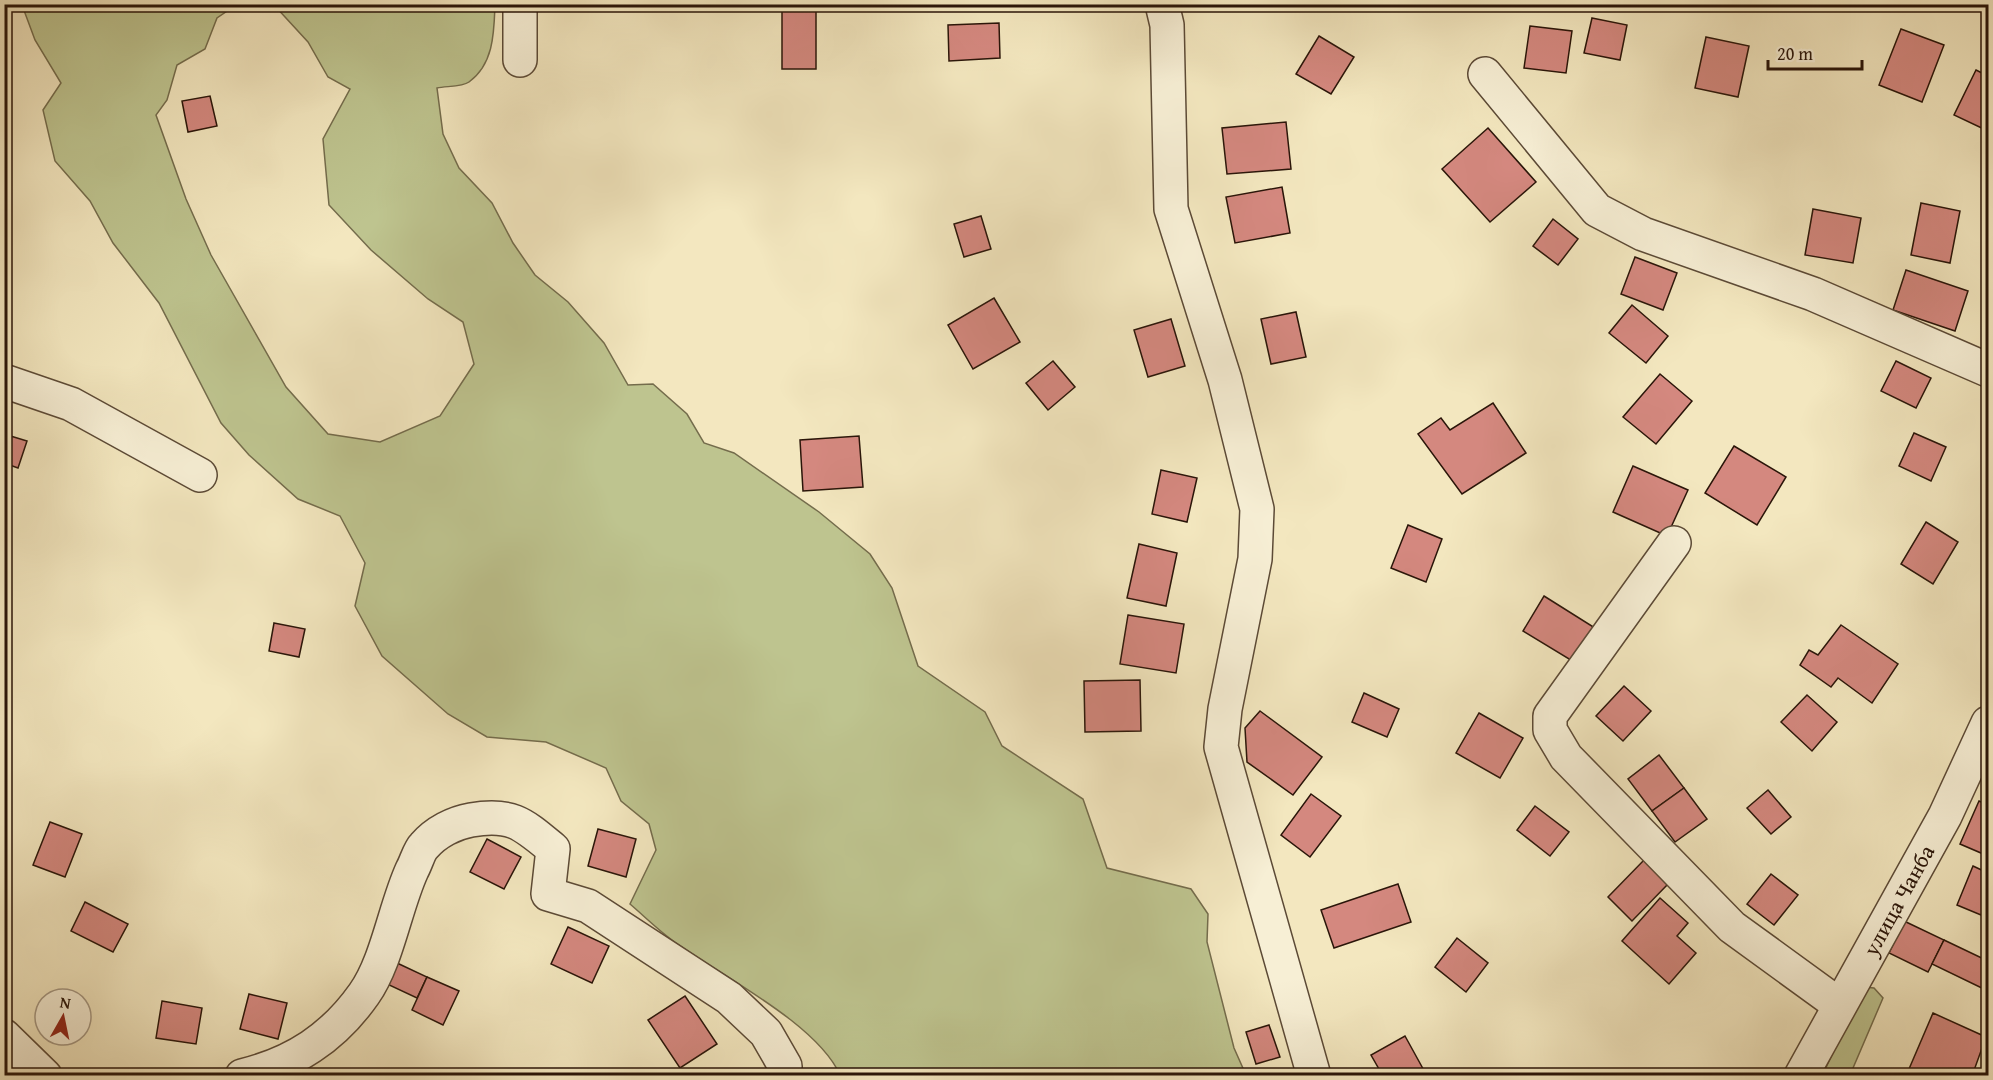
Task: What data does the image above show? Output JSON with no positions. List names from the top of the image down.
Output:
{
  "streets": {
    "street": ["улица Чанба"]
  },
  "scale_bar": "20 m",
  "north": "top"
}
